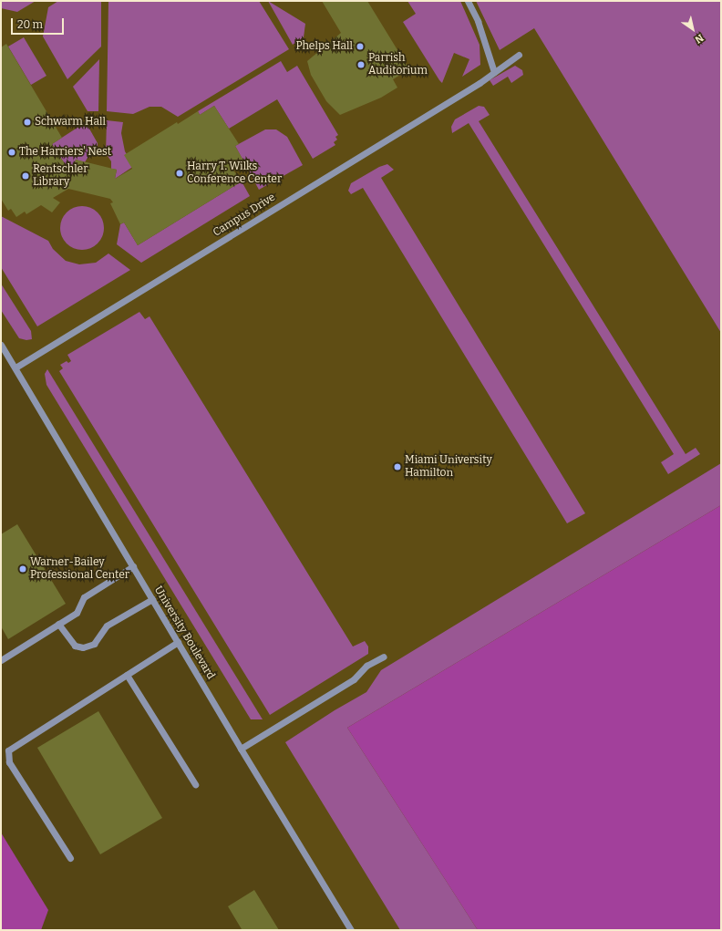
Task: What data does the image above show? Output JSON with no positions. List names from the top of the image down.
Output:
{
  "streets": {
    "street": ["Campus Drive", "University Boulevard"]
  },
  "crossings": [
    ["Campus Drive", "University Boulevard"]
  ],
  "places": [
    "Phelps Hall",
    "Parrish Auditorium",
    "Schwarm Hall",
    "The Harriers' Nest",
    "Harry T. Wilks Conference Center",
    "Rentschler Library",
    "Miami University Hamilton",
    "Warner-Bailey Professional Center"
  ],
  "scale_bar": "20 m",
  "north": "bottom right"
}
